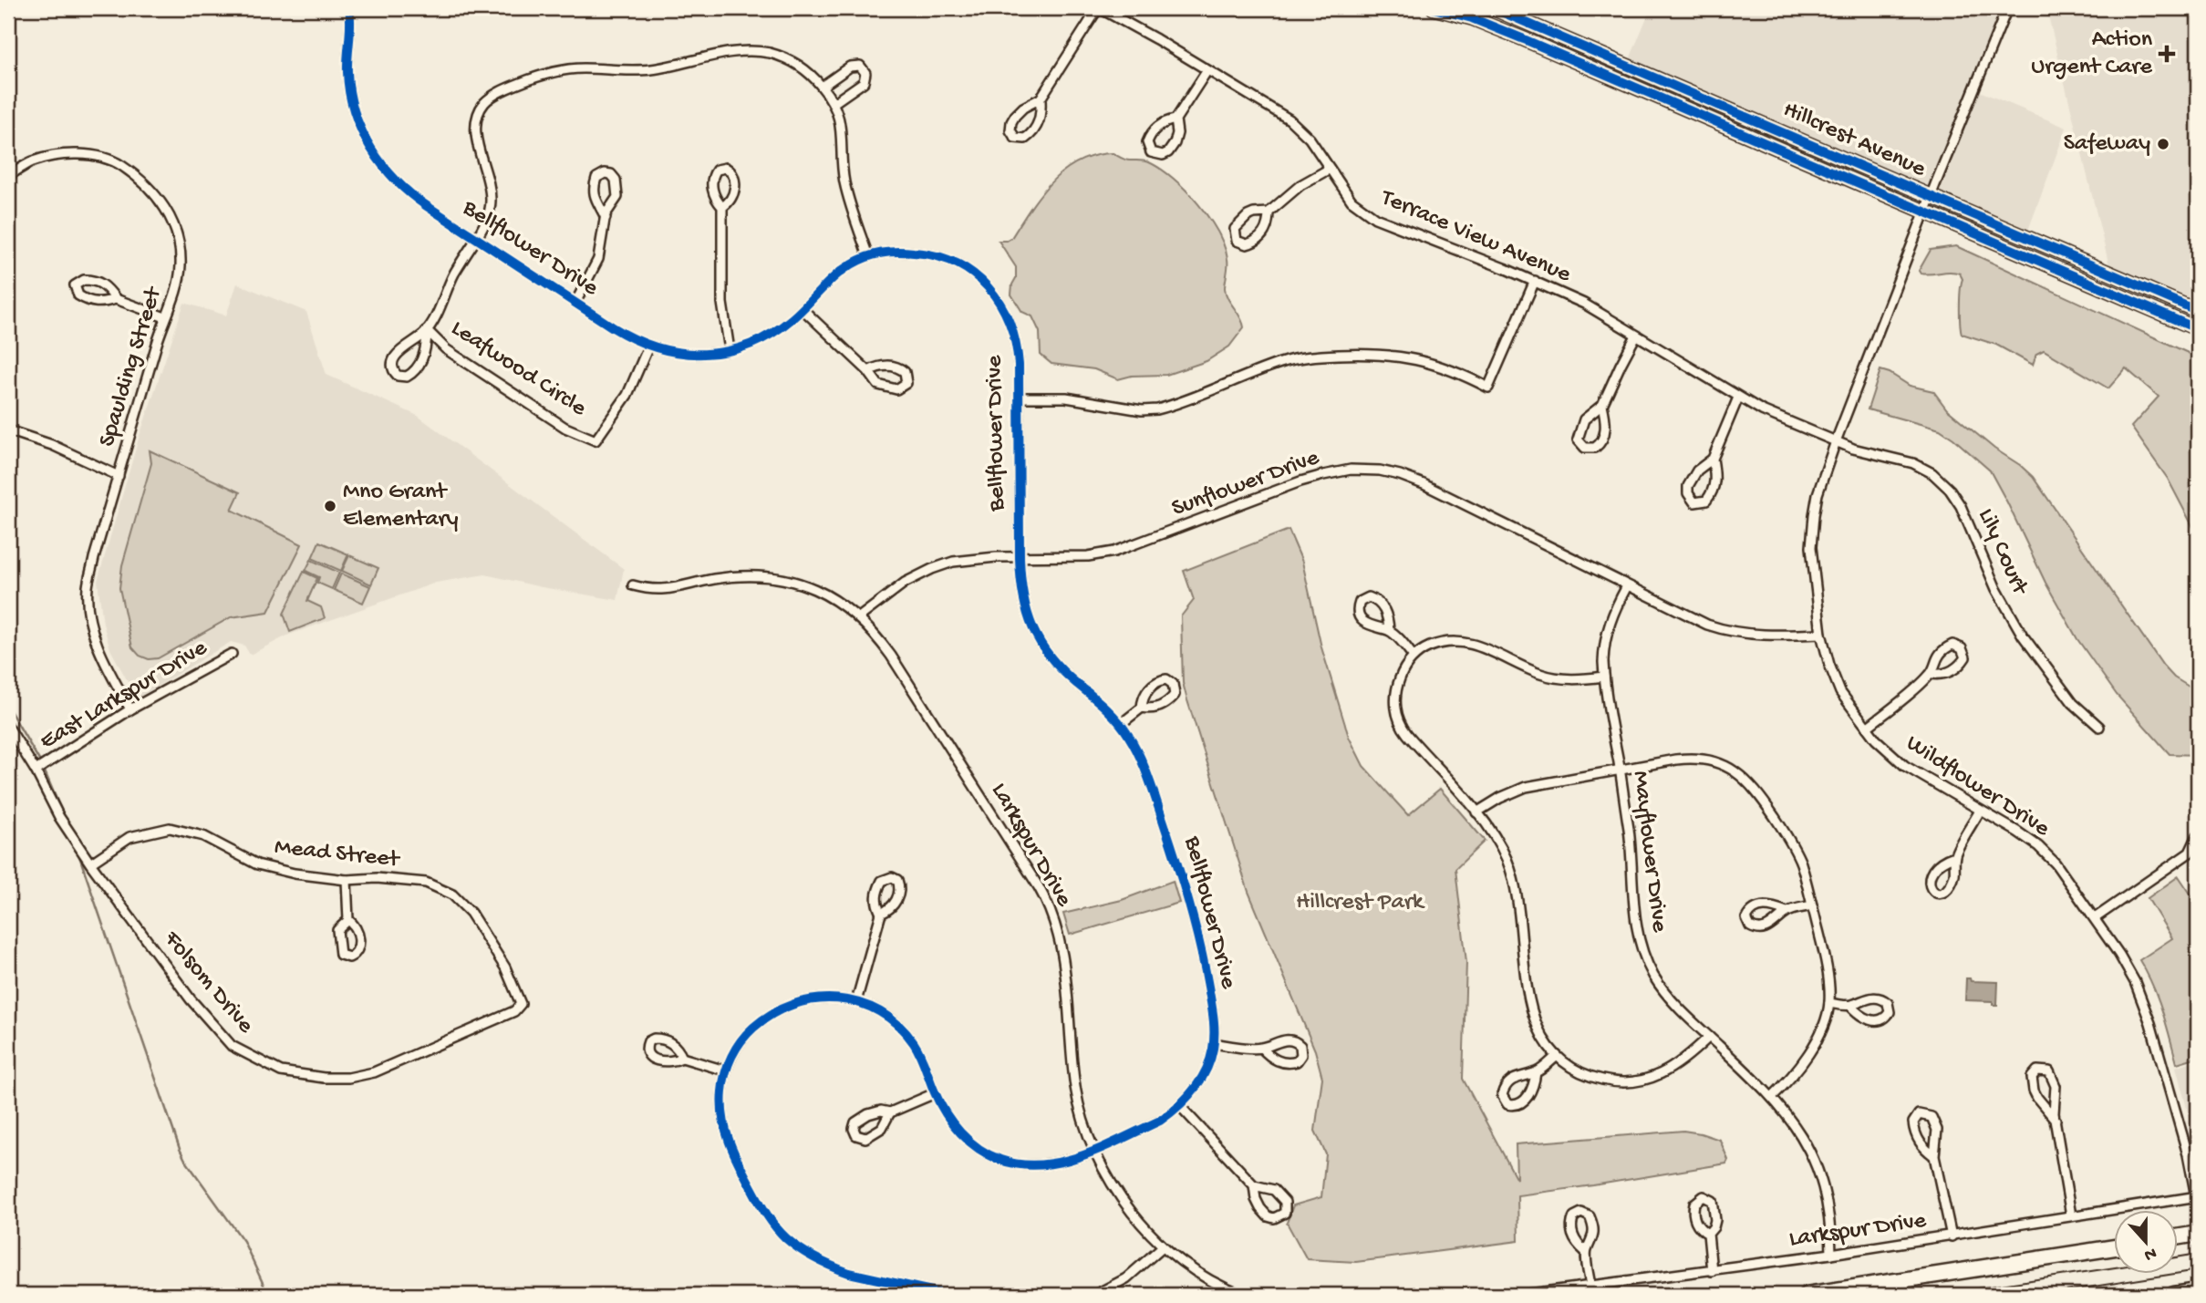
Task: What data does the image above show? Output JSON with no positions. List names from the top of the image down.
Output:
{
  "streets": {
    "main road": ["Hillcrest Avenue"],
    "street": [
      "Terrace View Avenue",
      "Bellflower Drive",
      "Spaulding Street",
      "Leafwood Circle",
      "Sunflower Drive",
      "Lily Court",
      "East Larkspur Drive",
      "Wildflower Drive",
      "Larkspur Drive",
      "Mayflower Drive",
      "Mead Street",
      "Folsom Drive"
    ]
  },
  "crossings": [
    ["Hillcrest Avenue", "Wildflower Drive"],
    ["Terrace View Avenue", "Lily Court"],
    ["Terrace View Avenue", "Wildflower Drive"],
    ["Bellflower Drive", "Leafwood Circle"],
    ["Bellflower Drive", "Sunflower Drive"],
    ["Bellflower Drive", "Larkspur Drive"],
    ["Spaulding Street", "East Larkspur Drive"],
    ["Sunflower Drive", "Wildflower Drive"],
    ["Sunflower Drive", "Larkspur Drive"],
    ["Sunflower Drive", "Mayflower Drive"],
    ["Lily Court", "Wildflower Drive"],
    ["East Larkspur Drive", "Folsom Drive"],
    ["Wildflower Drive", "Larkspur Drive"],
    ["Larkspur Drive", "Mayflower Drive"],
    ["Mead Street", "Folsom Drive"]
  ],
  "parks": ["Hillcrest Park"],
  "places": {
    "health": ["Action Urgent Care"],
    "other": ["Safeway", "Mno Grant Elementary"]
  },
  "north": "bottom"
}
